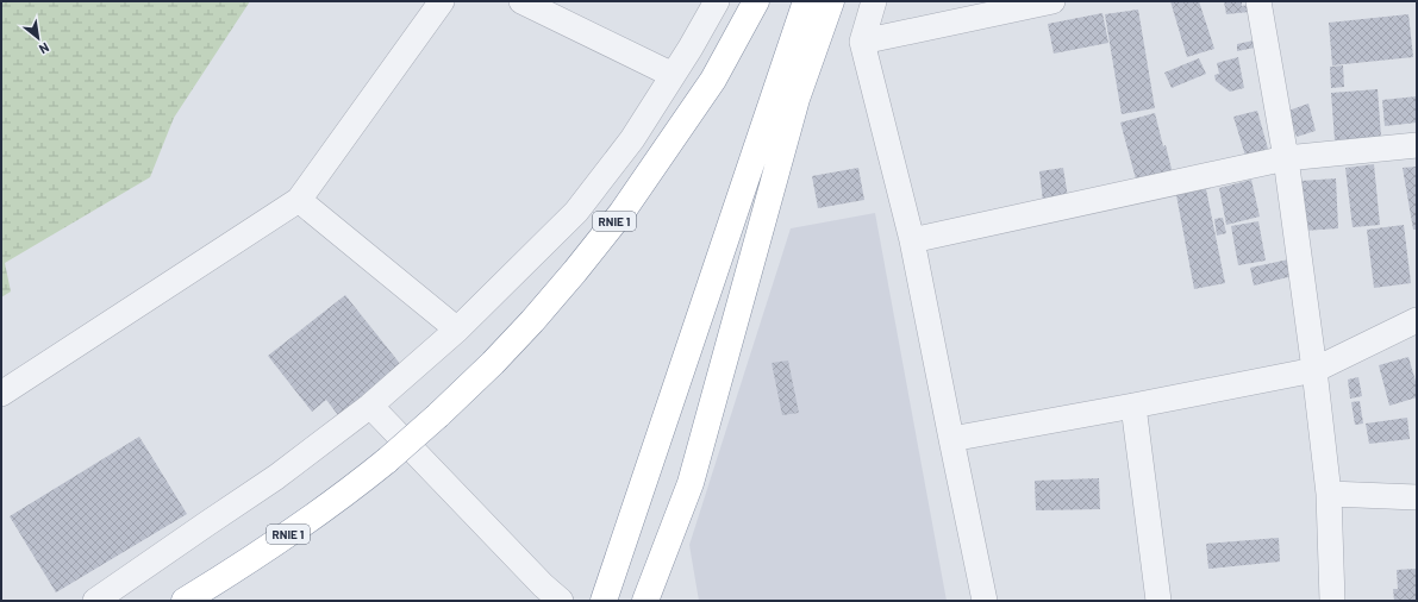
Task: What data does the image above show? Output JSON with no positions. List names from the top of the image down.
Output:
{
  "streets": {
    "highway": ["RNIE 1"]
  },
  "north": "bottom right"
}
